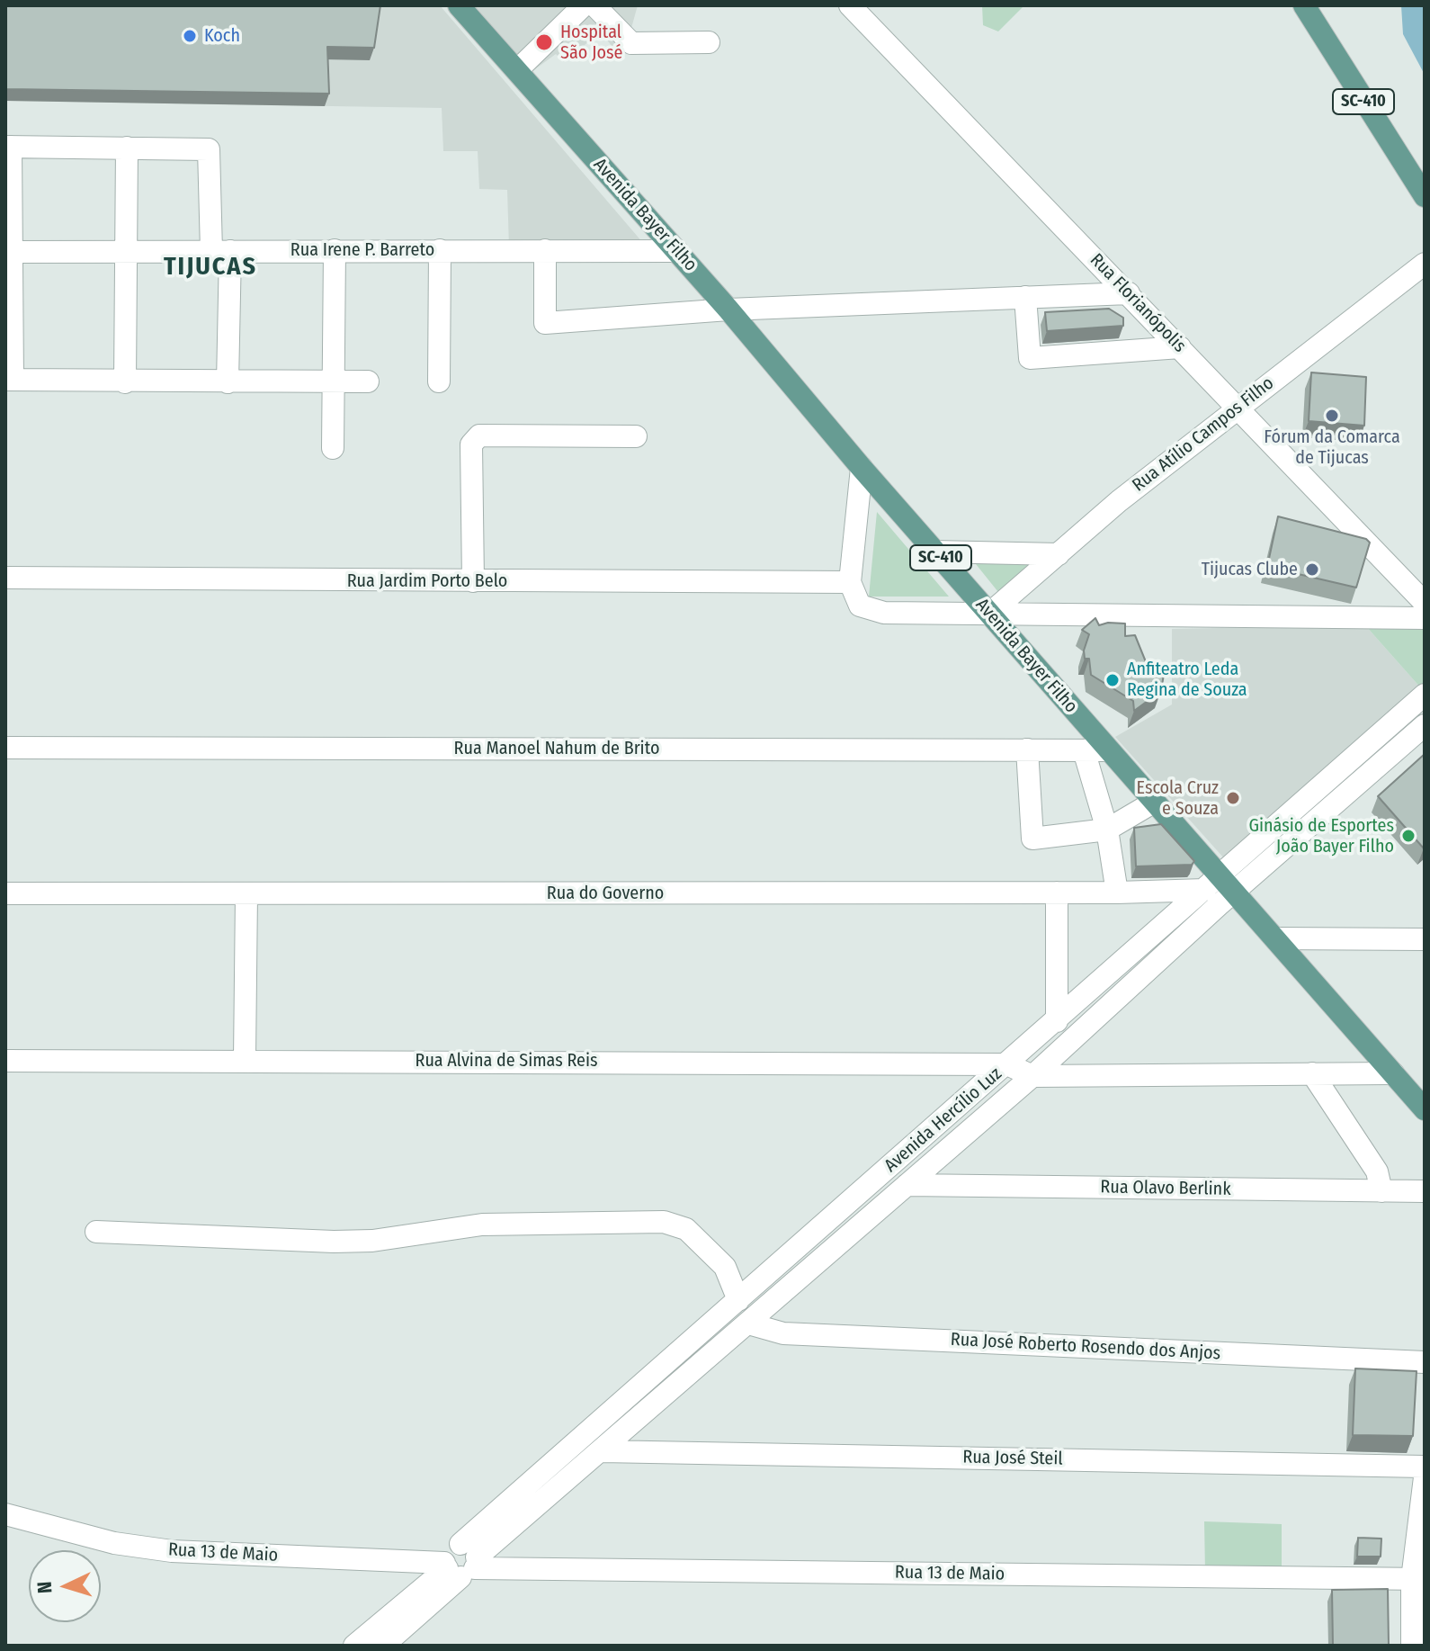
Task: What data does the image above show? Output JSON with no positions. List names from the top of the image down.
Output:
{
  "streets": {
    "main road": ["SC-410", "Avenida Bayer Filho"],
    "street": [
      "Rua Irene P. Barreto",
      "Rua Florianópolis",
      "Rua Atílio Campos Filho",
      "Rua Jardim Porto Belo",
      "Rua Manoel Nahum de Brito",
      "Rua do Governo",
      "Rua Alvina de Simas Reis",
      "Avenida Hercílio Luz",
      "Rua Olavo Berlink",
      "Rua José Roberto Rosendo dos Anjos",
      "Rua José Steil",
      "Rua 13 de Maio"
    ]
  },
  "crossings": [
    ["Avenida Bayer Filho", "Rua Irene P. Barreto"],
    ["Avenida Bayer Filho", "Rua Atílio Campos Filho"],
    ["Avenida Bayer Filho", "Rua Manoel Nahum de Brito"],
    ["Avenida Bayer Filho", "Rua do Governo"],
    ["Avenida Bayer Filho", "Avenida Hercílio Luz"],
    ["Rua Florianópolis", "Rua Atílio Campos Filho"],
    ["Rua do Governo", "Avenida Hercílio Luz"],
    ["Rua Alvina de Simas Reis", "Avenida Hercílio Luz"],
    ["Avenida Hercílio Luz", "Rua Olavo Berlink"],
    ["Avenida Hercílio Luz", "Rua José Roberto Rosendo dos Anjos"],
    ["Avenida Hercílio Luz", "Rua José Steil"],
    ["Avenida Hercílio Luz", "Rua 13 de Maio"]
  ],
  "districts": ["TIJUCAS"],
  "places": [
    "Koch",
    "Hospital São José",
    "Fórum da Comarca de Tijucas",
    "Tijucas Clube",
    "Anfiteatro Leda Regina de Souza",
    "Escola Cruz e Souza",
    "Ginásio de Esportes João Bayer Filho"
  ],
  "north": "left"
}
